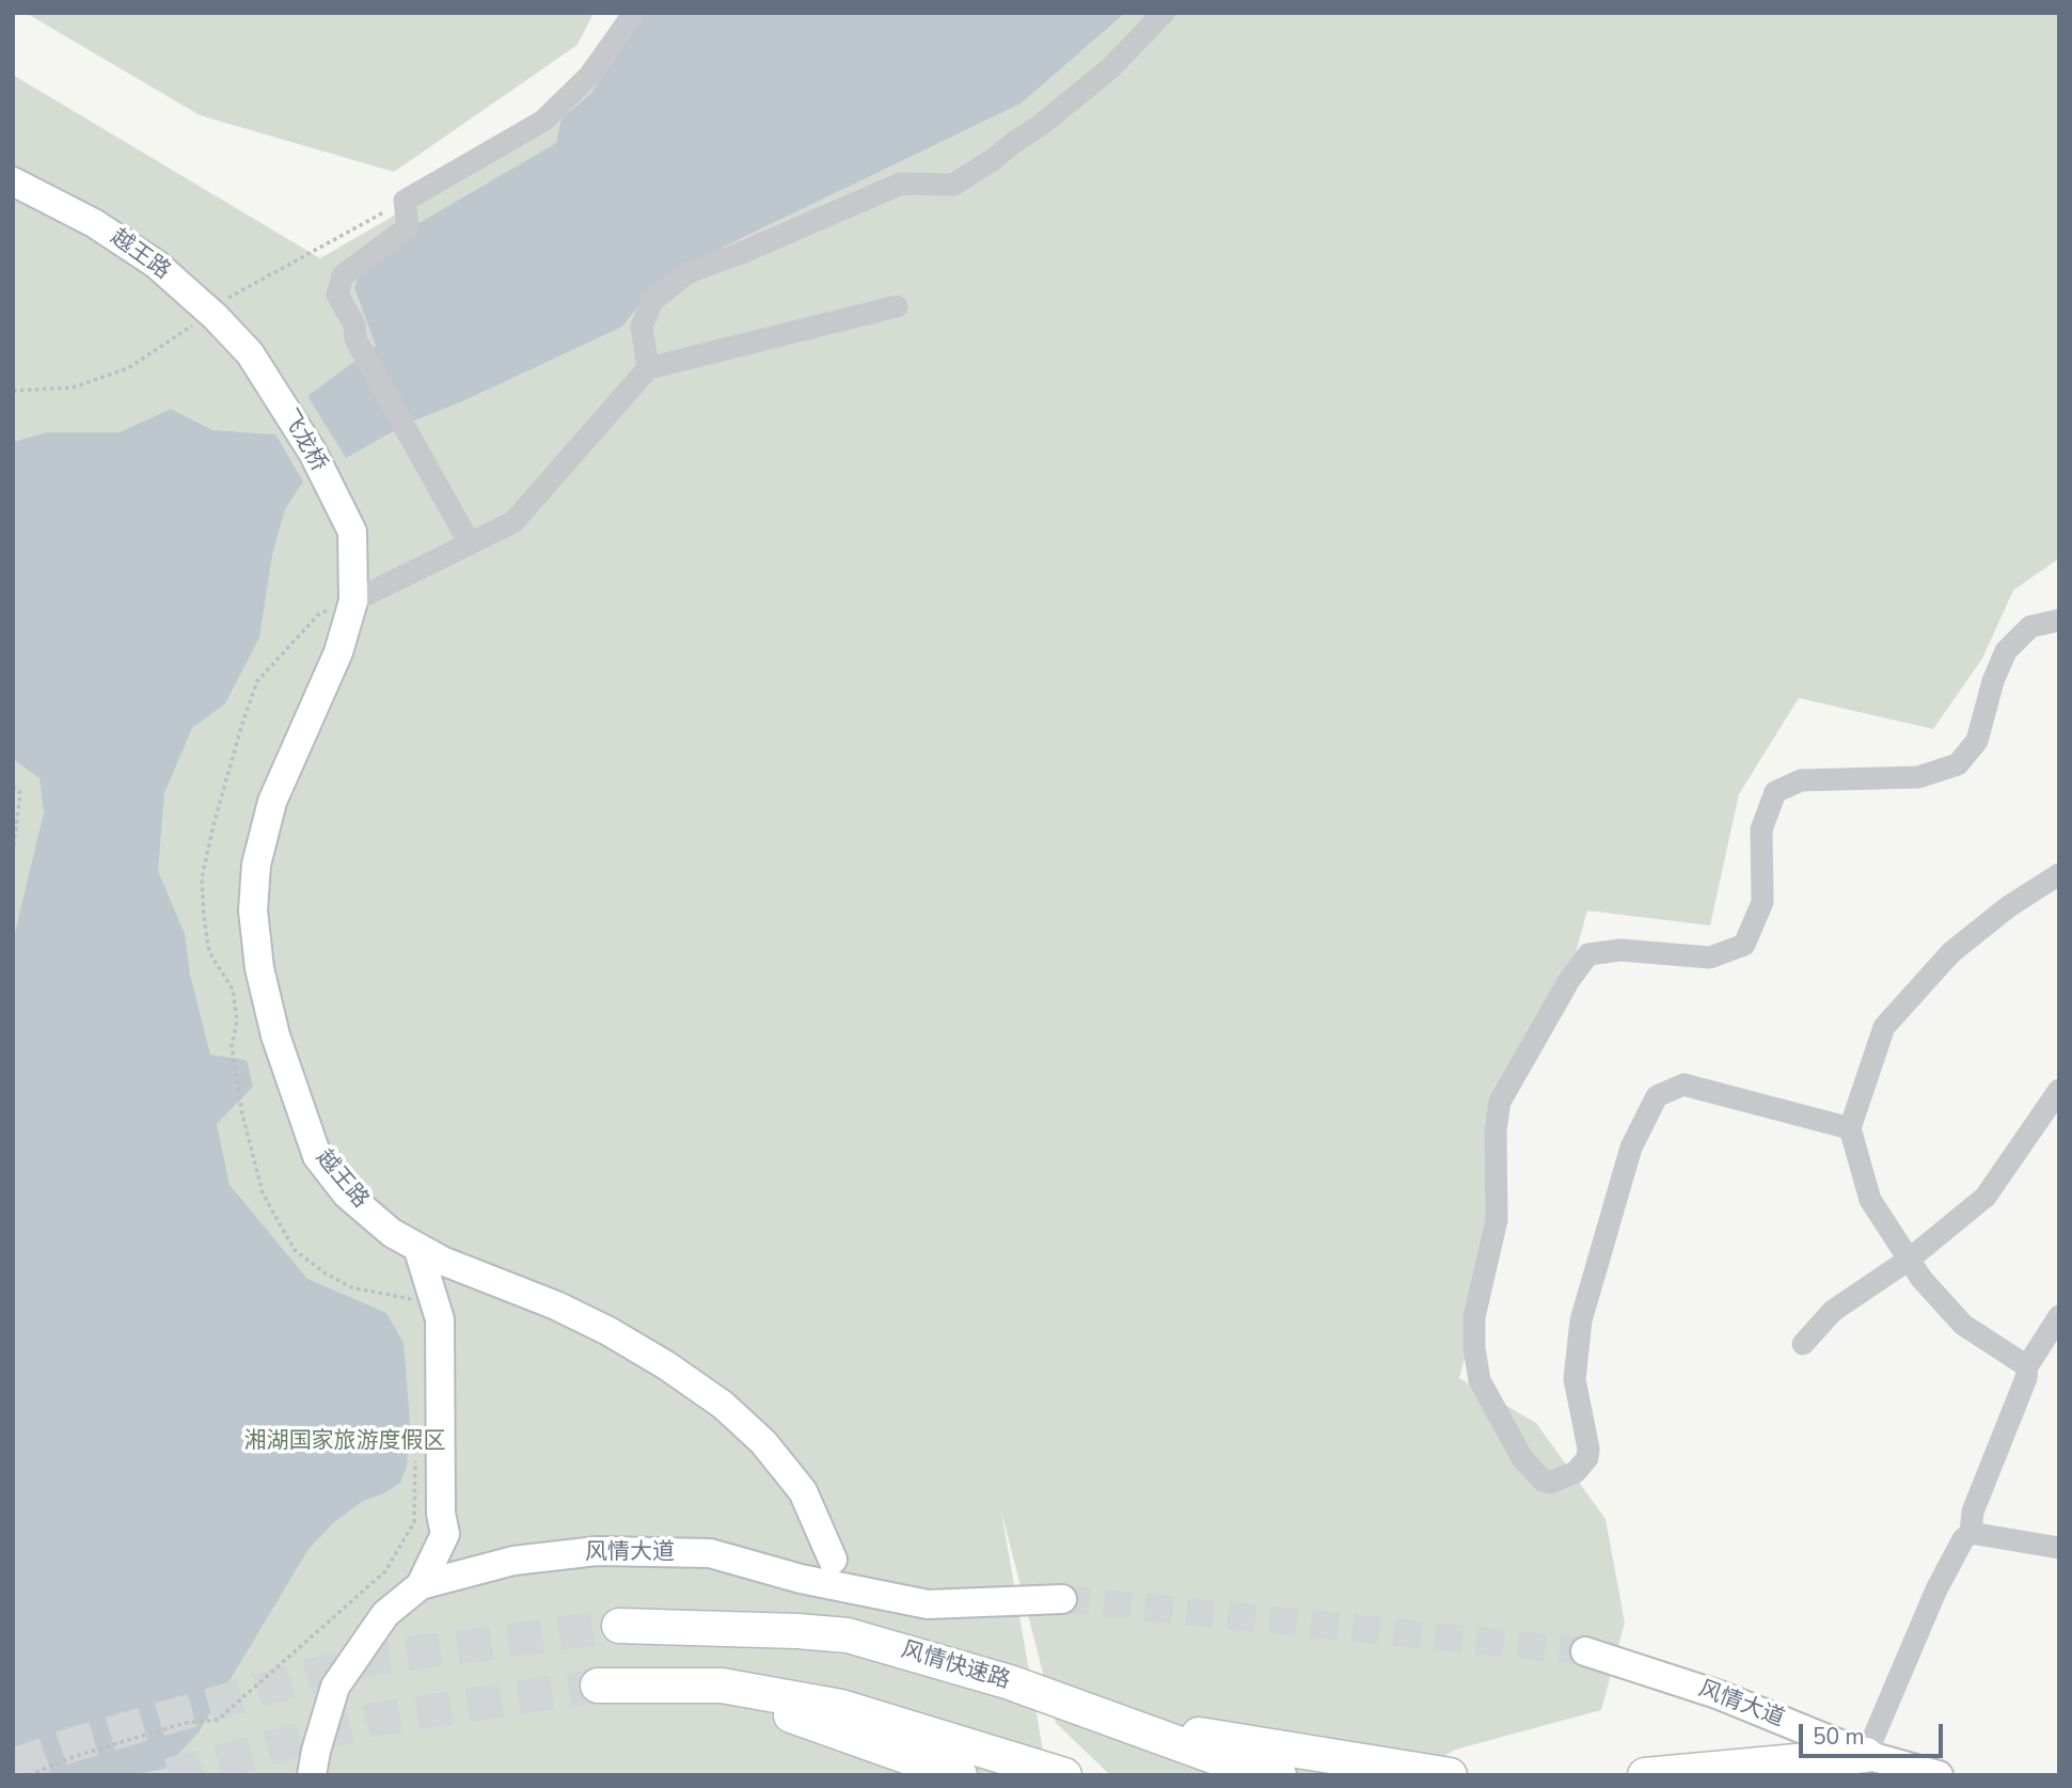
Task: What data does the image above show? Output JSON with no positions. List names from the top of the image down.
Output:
{
  "streets": {
    "highway": ["风情快速路"],
    "main road": ["越王路", "飞龙桥", "风情大道"]
  },
  "crossings": [
    ["越王路", "飞龙桥"]
  ],
  "parks": ["湘湖国家旅游度假区"],
  "scale_bar": "50 m"
}
